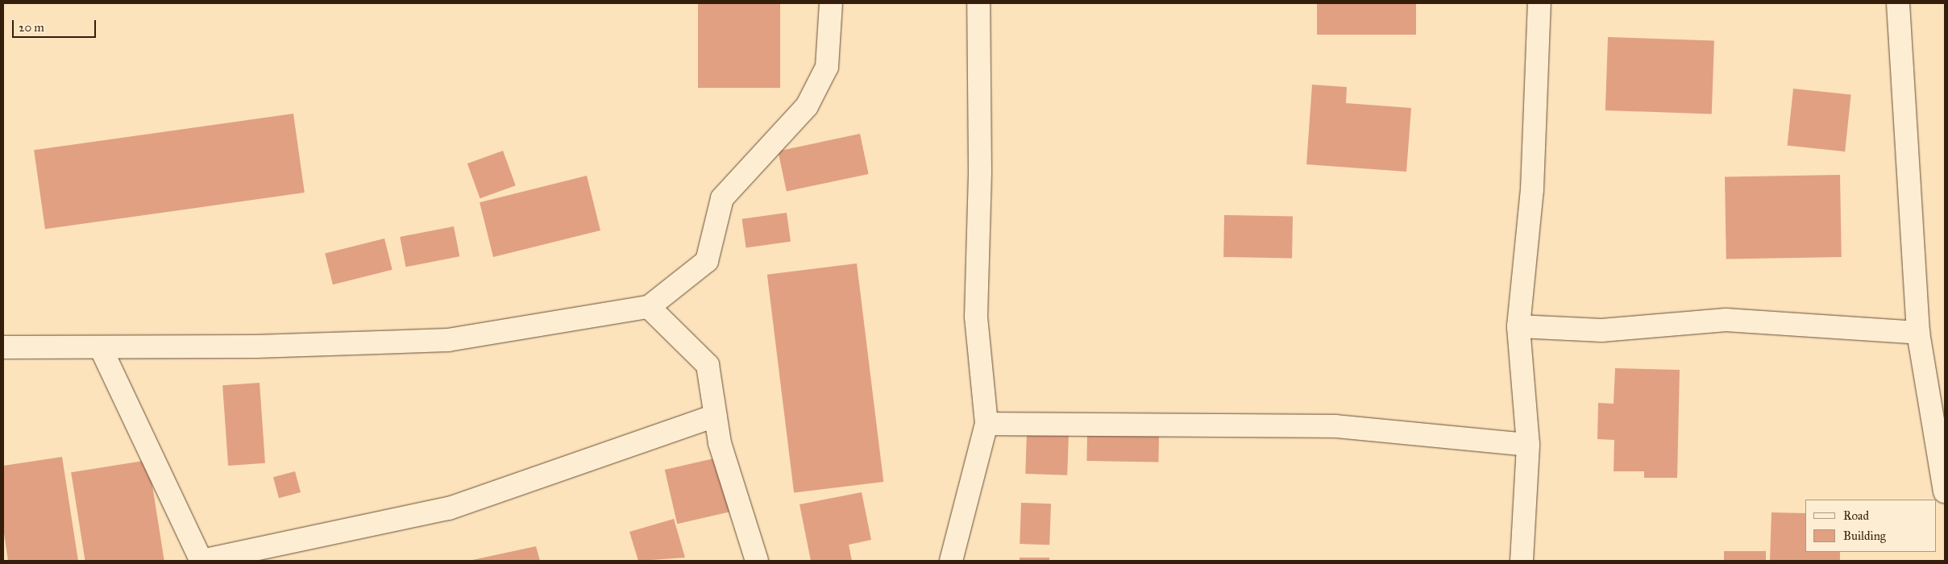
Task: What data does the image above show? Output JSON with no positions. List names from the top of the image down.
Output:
{
  "legend": ["Road", "Building"],
  "scale_bar": "20 m"
}
